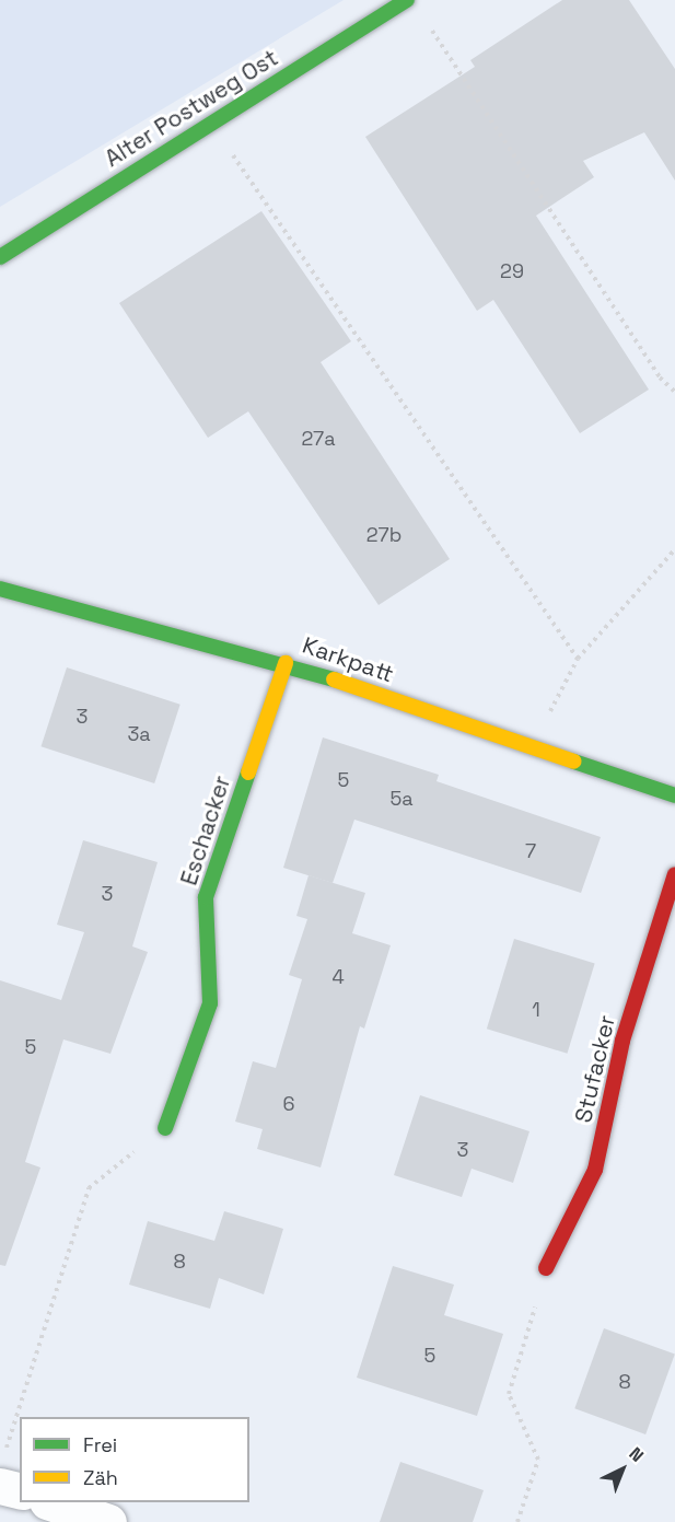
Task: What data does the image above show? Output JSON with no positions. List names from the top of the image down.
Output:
{
  "streets": {
    "street": [
      "Alter Postweg Ost",
      "Karkpatt",
      "Eschacker",
      "Stufacker"
    ]
  },
  "crossings": [
    ["Karkpatt", "Eschacker"]
  ],
  "house_numbers": [
    "29",
    "27a",
    "27b",
    "3",
    "3a",
    "5",
    "5a",
    "7",
    "3",
    "4",
    "1",
    "5",
    "6",
    "3",
    "8",
    "5",
    "8"
  ],
  "legend": ["Frei", "Zäh"],
  "north": "top right"
}
